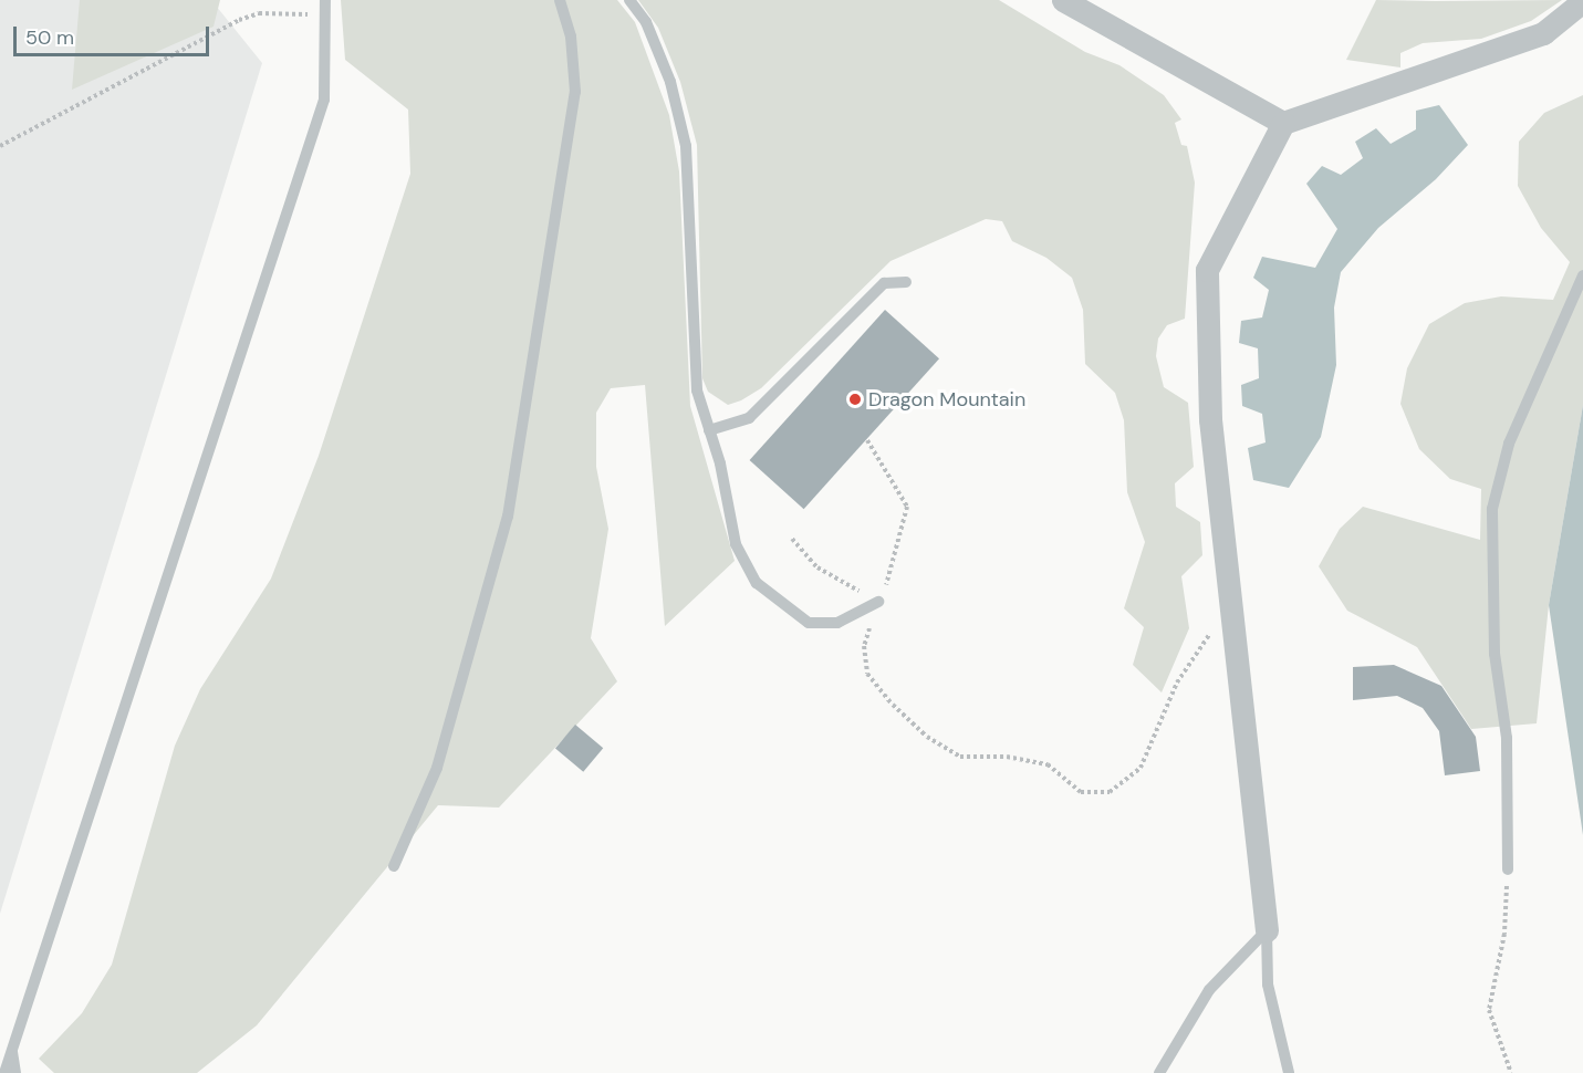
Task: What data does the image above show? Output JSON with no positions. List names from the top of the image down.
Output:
{
  "places": ["Dragon Mountain"],
  "scale_bar": "50 m"
}
